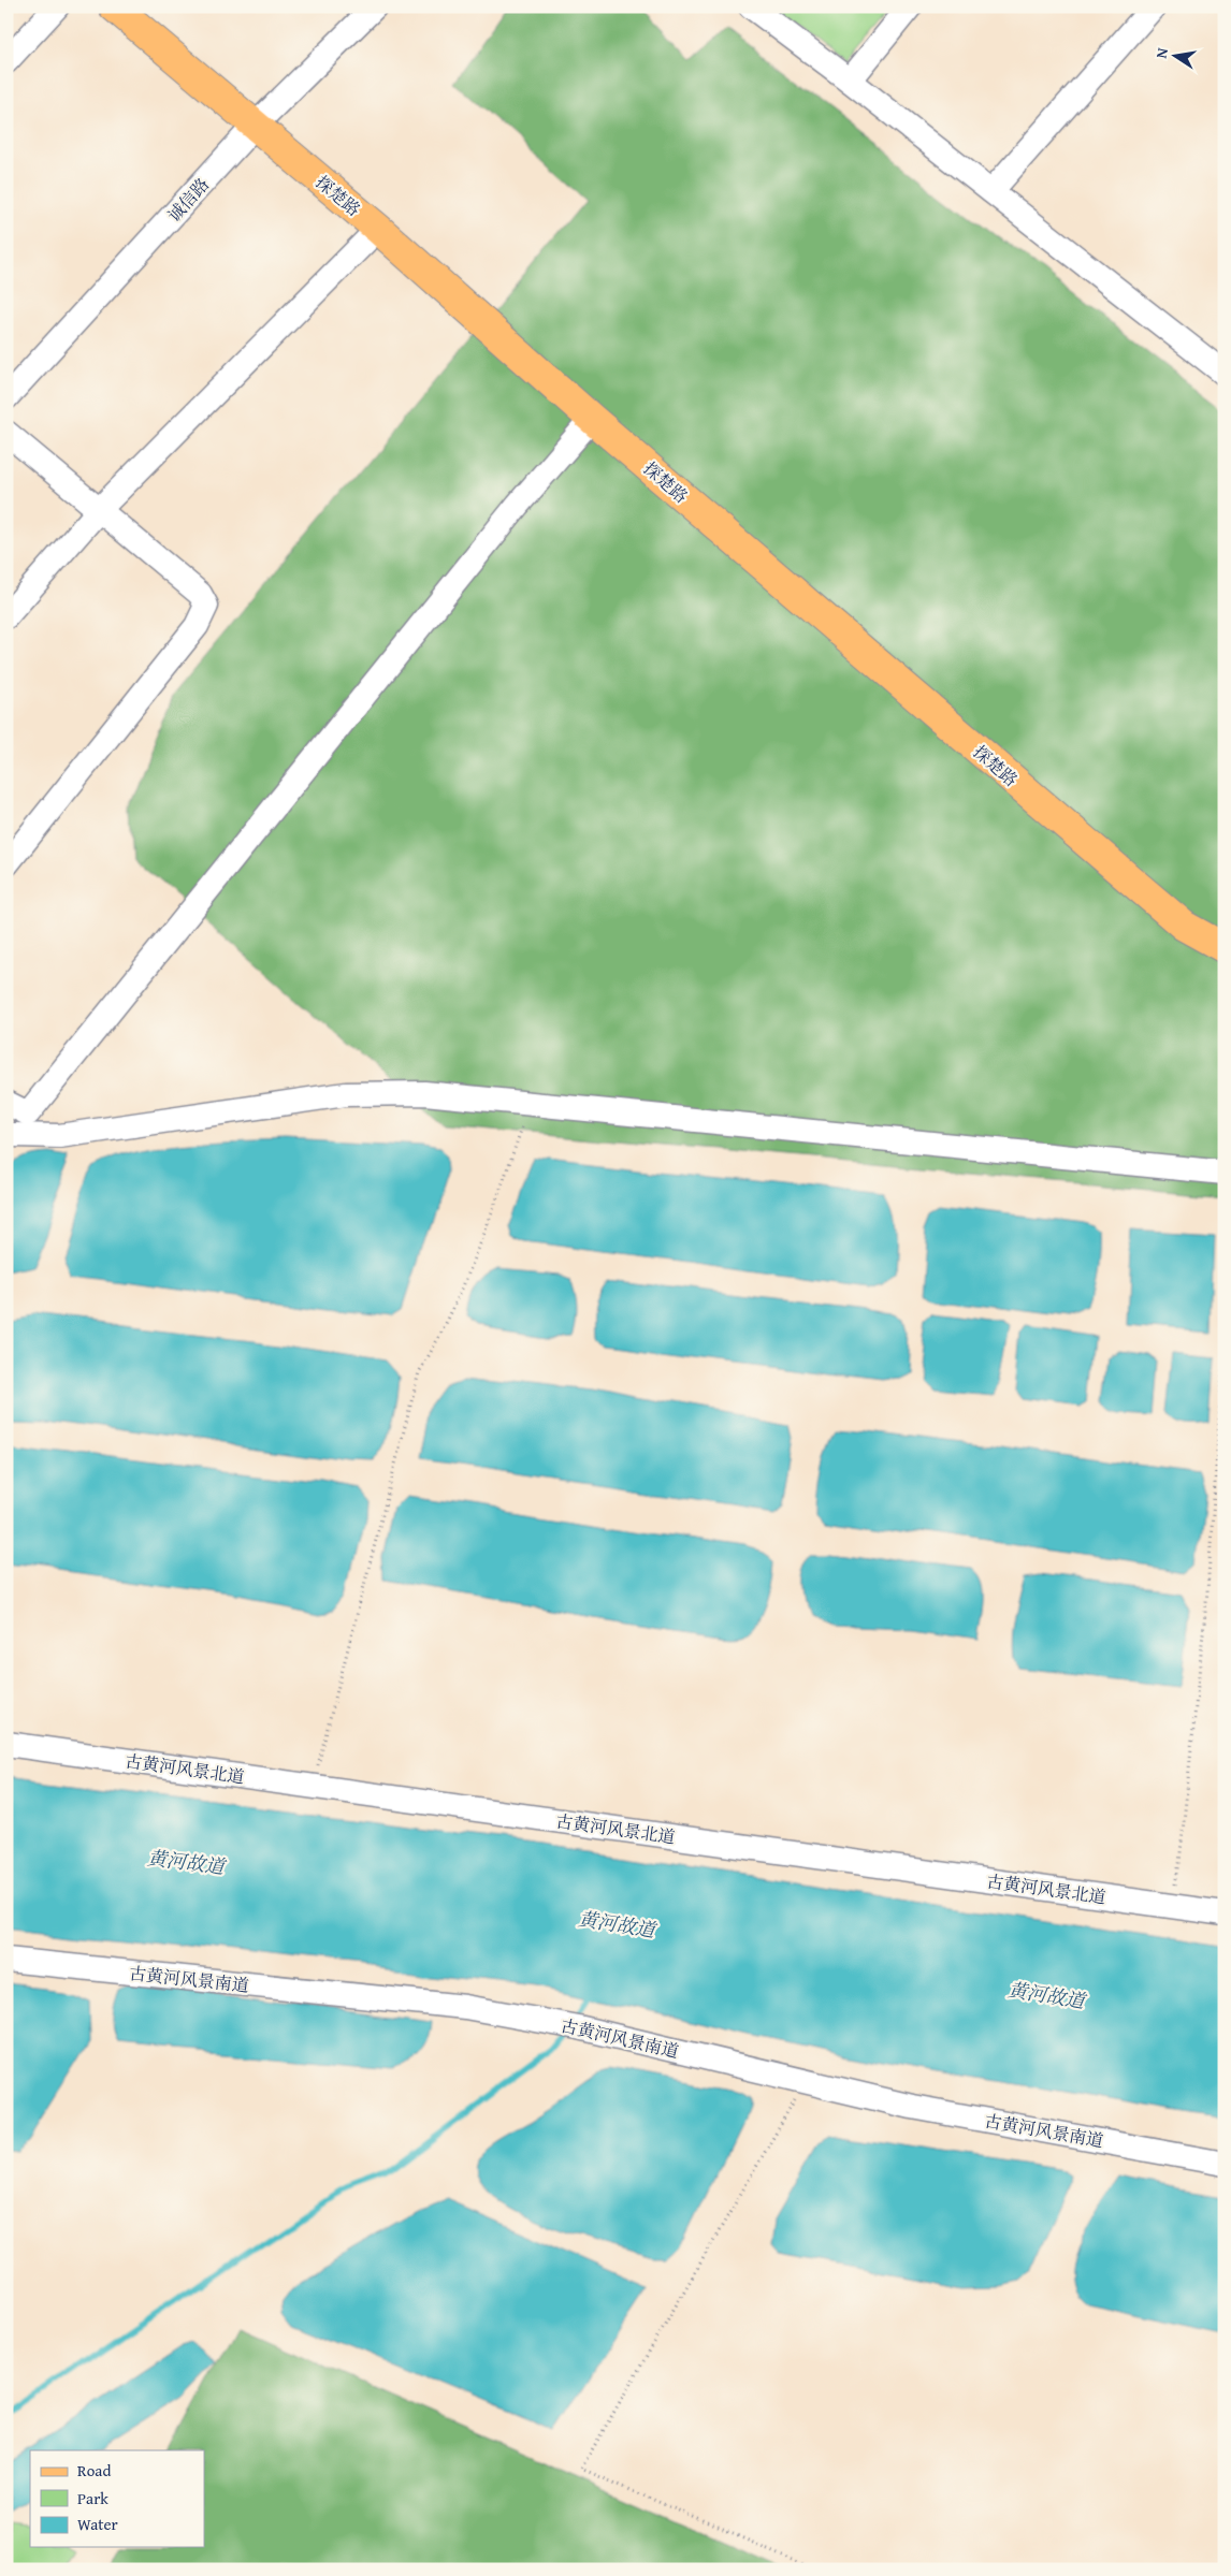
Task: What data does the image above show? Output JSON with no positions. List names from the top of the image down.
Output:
{
  "streets": {
    "main road": ["探楚路"],
    "street": ["诚信路", "古黄河风景北道", "古黄河风景南道"]
  },
  "crossings": [
    ["探楚路", "诚信路"]
  ],
  "water": ["黄河故道"],
  "legend": ["Road", "Park", "Water"],
  "north": "left"
}
